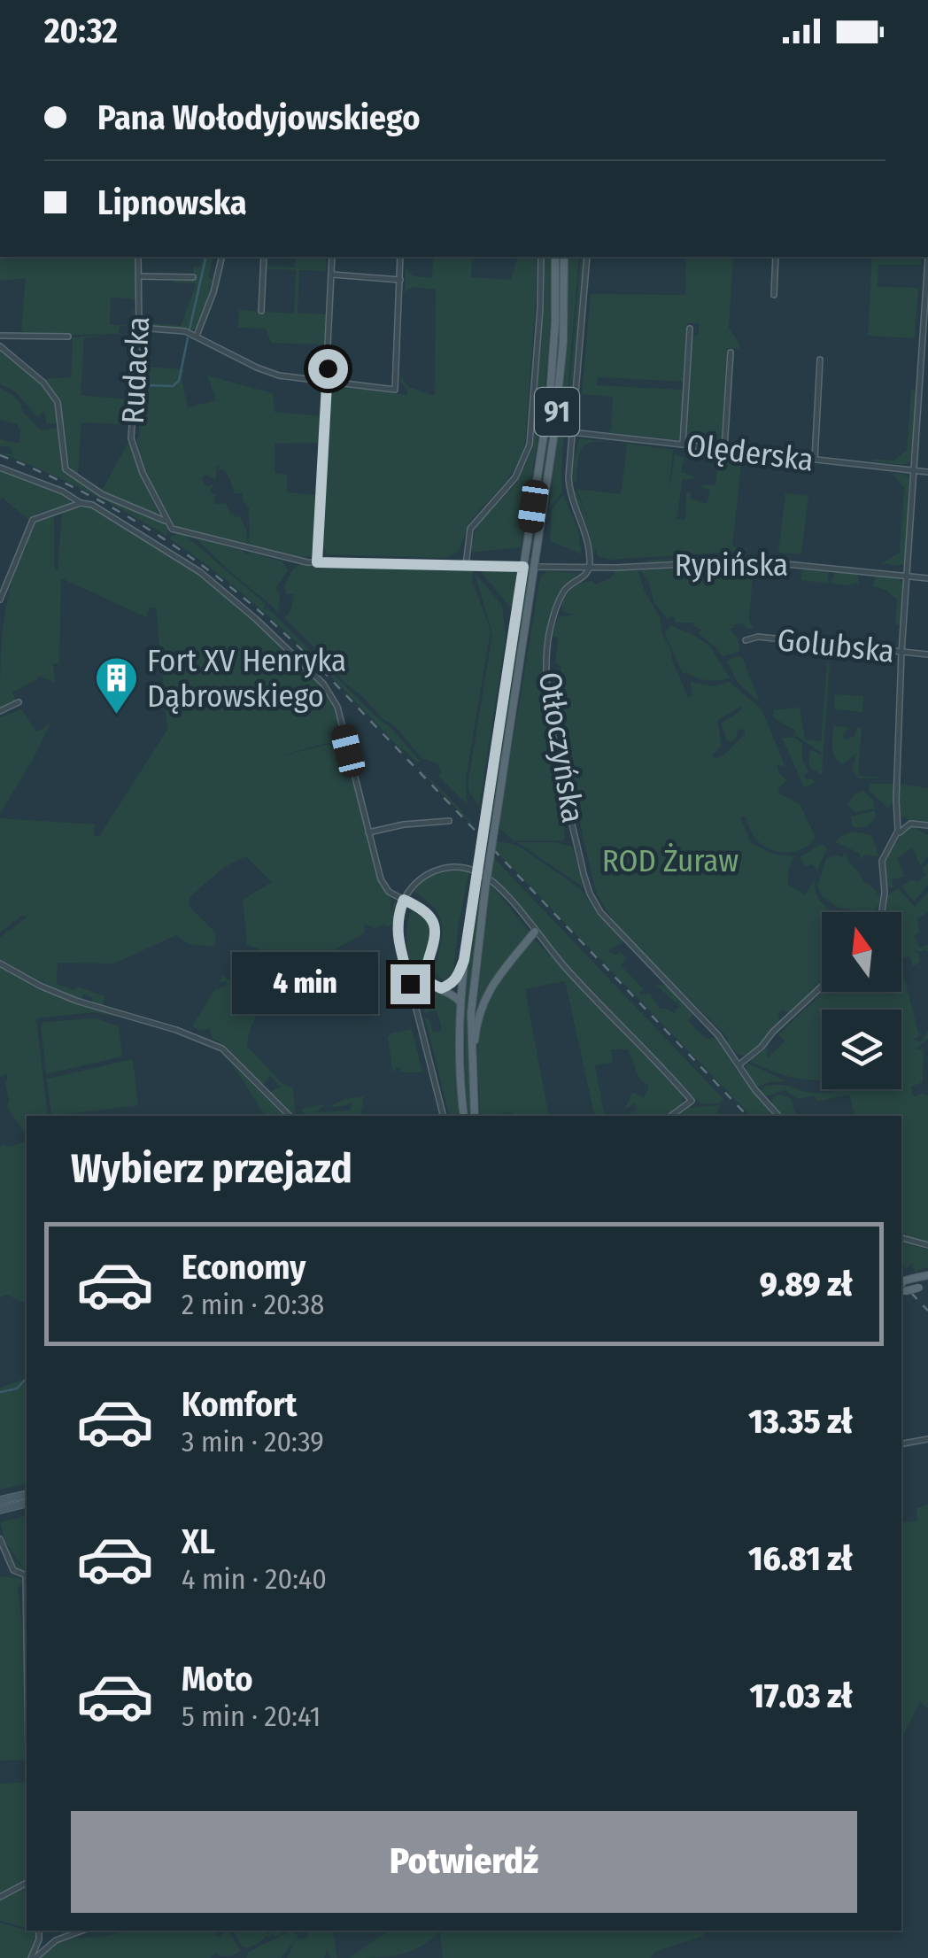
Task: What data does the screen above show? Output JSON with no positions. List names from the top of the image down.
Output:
{
  "streets": {
    "main road": ["91"],
    "street": [
      "Rudacka",
      "Olęderska",
      "Rypińska",
      "Golubska",
      "Otłoczyńska"
    ]
  },
  "crossings": [
    ["91", "Rypińska"],
    ["Rypińska", "Otłoczyńska"]
  ],
  "parks": ["ROD Żuraw"],
  "places": {
    "building": ["Fort XV Henryka Dąbrowskiego"]
  },
  "north": "top",
  "page": {
    "status": "20:32",
    "banner": ["Pana Wołodyjowskiego", "Lipnowska"],
    "bubble": "4 min",
    "heading": "Wybierz przejazd",
    "list": [
      {
        "name": "Economy",
        "note": "2 min · 20:38",
        "value": "9.89 zł"
      },
      {
        "name": "Komfort",
        "note": "3 min · 20:39",
        "value": "13.35 zł"
      },
      {
        "name": "XL",
        "note": "4 min · 20:40",
        "value": "16.81 zł"
      },
      {
        "name": "Moto",
        "note": "5 min · 20:41",
        "value": "17.03 zł"
      }
    ],
    "buttons": "Potwierdź"
  }
}
